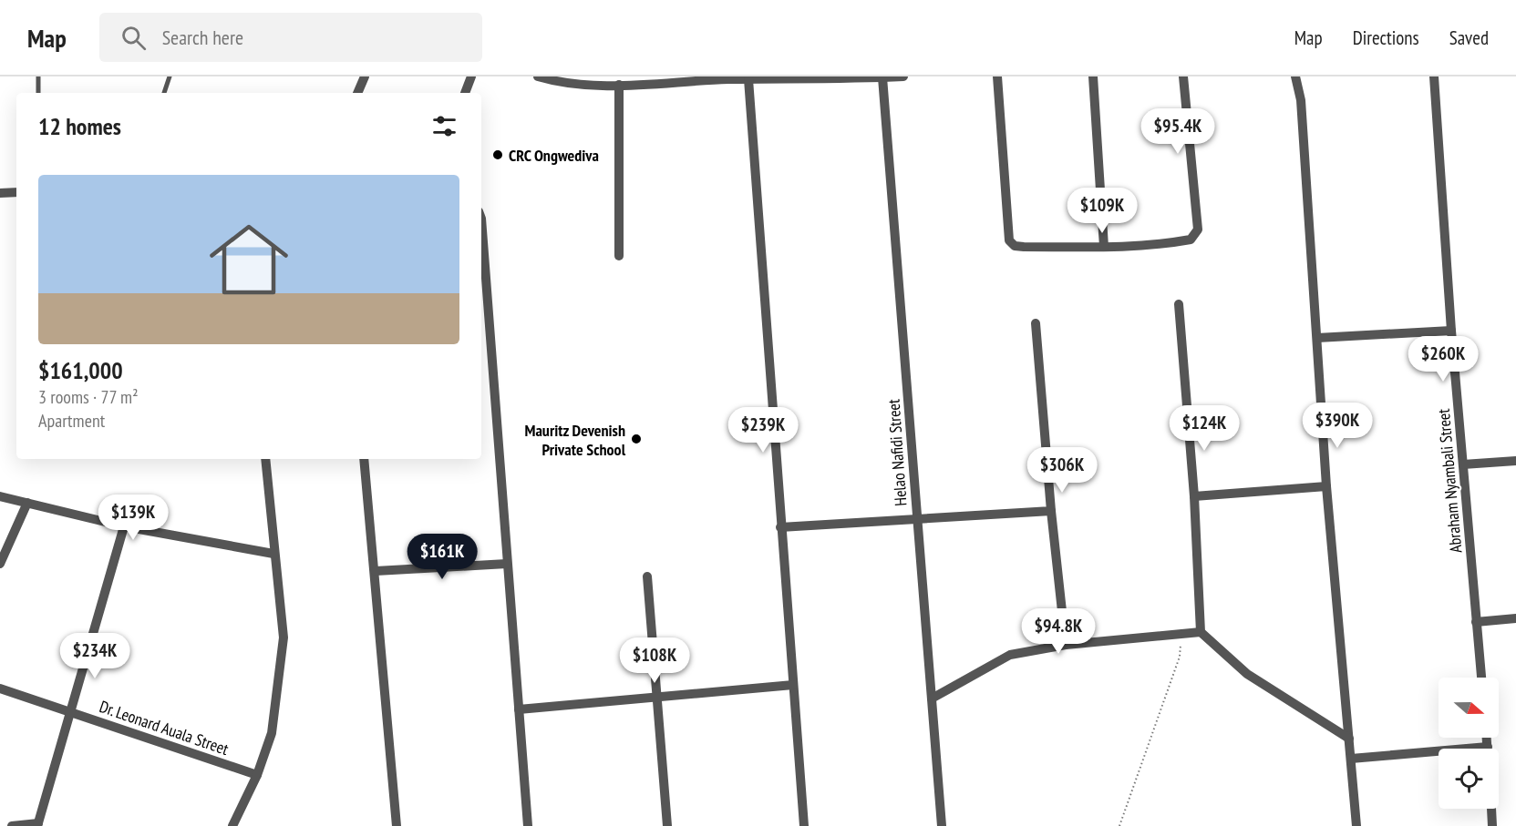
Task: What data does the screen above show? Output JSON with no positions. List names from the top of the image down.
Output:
{
  "streets": {
    "street": ["Helao Nafidi Street", "Abraham Nyambali Street", "Dr. Leonard Auala Street"]
  },
  "places": ["CRC Ongwediva", "Mauritz Devenish Private School"],
  "north": "right",
  "page": {
    "header": "Map",
    "search": "Search here",
    "nav": ["Map", "Directions", "Saved"],
    "heading": "12 homes",
    "price": [
      "$95.4K",
      "$109K",
      "$260K",
      "$390K",
      "$124K",
      "$239K",
      "$306K",
      "$139K",
      "$161K",
      "$94.8K",
      "$234K",
      "$108K"
    ],
    "list": [
      {
        "name": "$161,000",
        "note": "3 rooms · 77 m² · Apartment"
      }
    ]
  }
}
